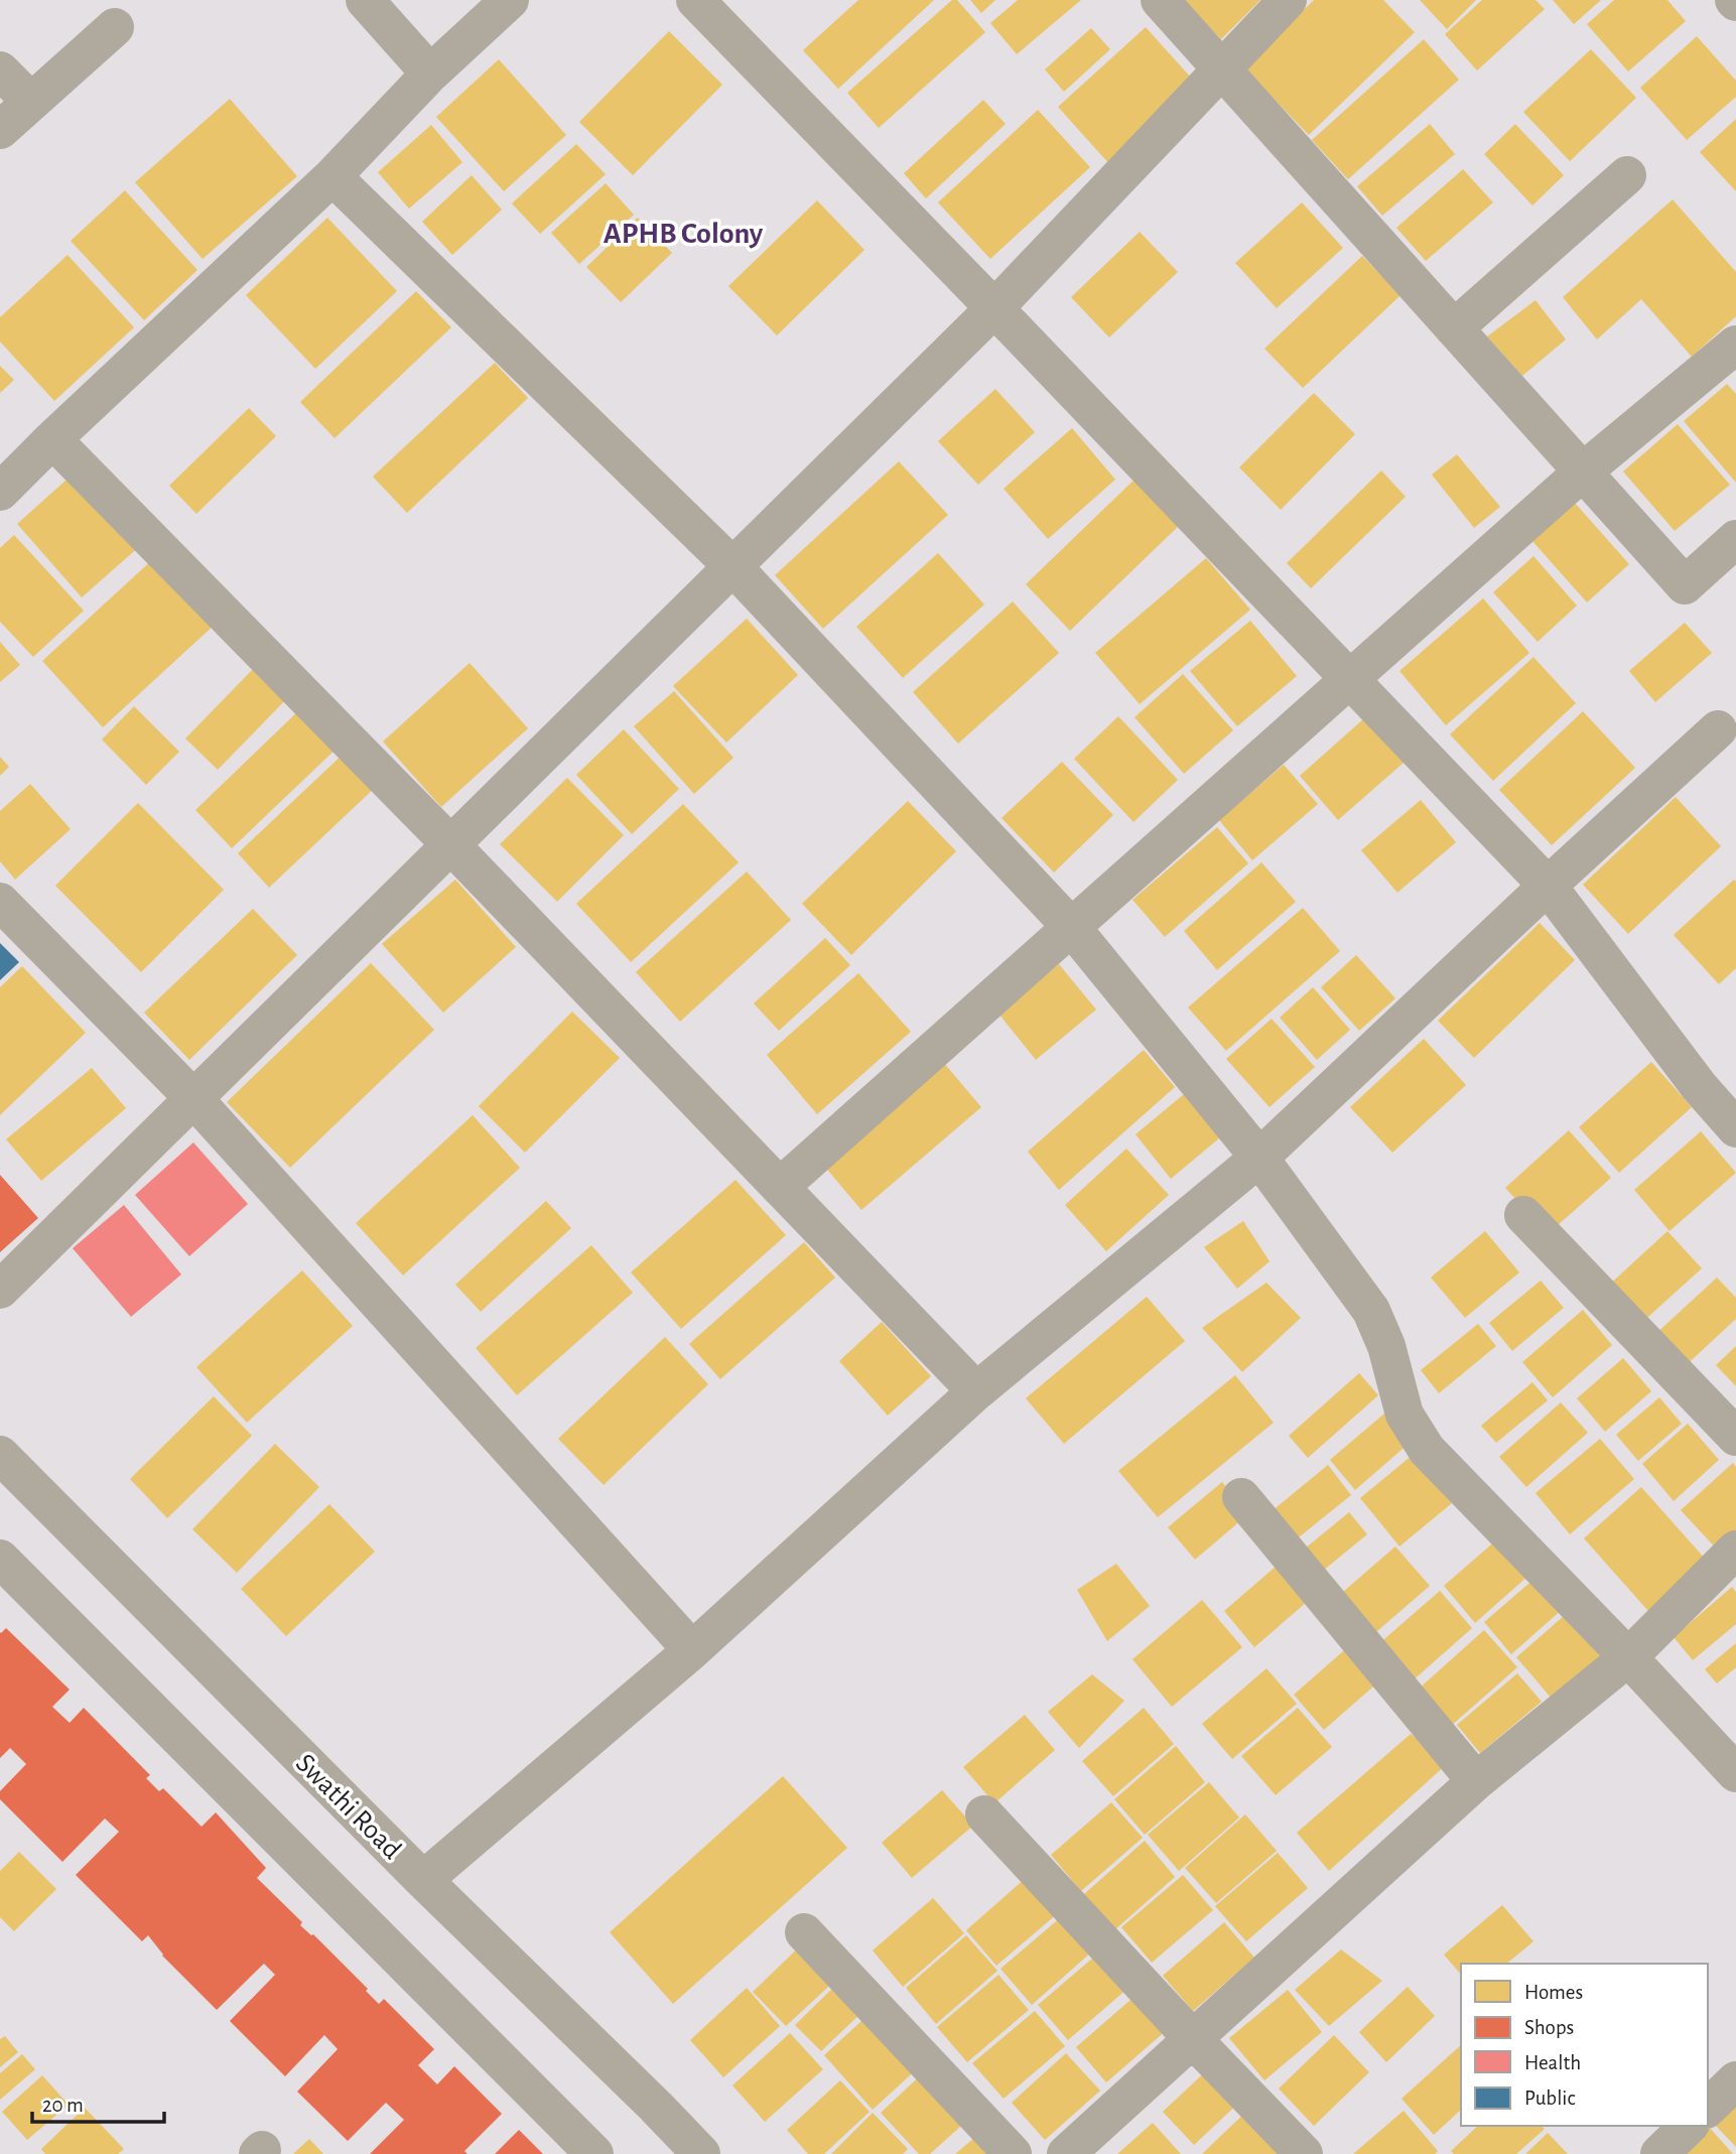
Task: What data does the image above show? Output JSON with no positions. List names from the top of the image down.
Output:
{
  "streets": {
    "street": ["Swathi Road"]
  },
  "districts": ["APHB Colony"],
  "legend": [
    "Homes",
    "Shops",
    "Health",
    "Public"
  ],
  "scale_bar": "20 m"
}
